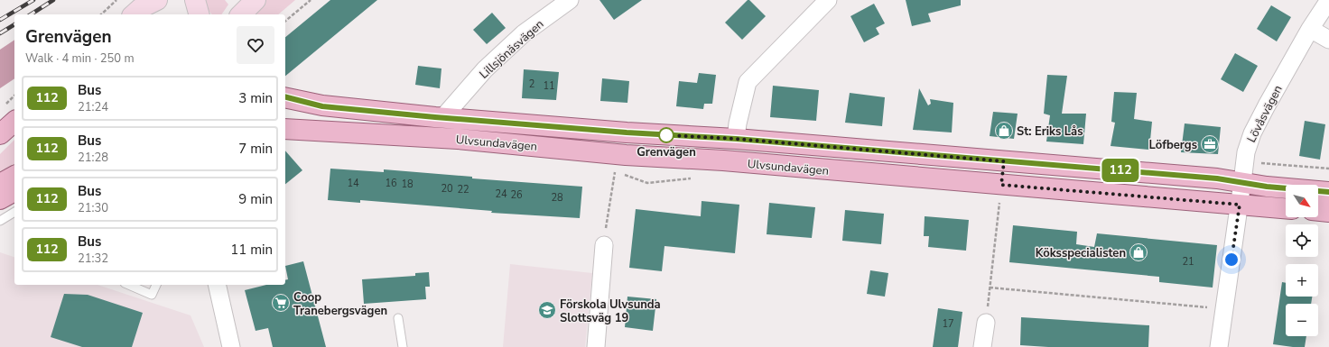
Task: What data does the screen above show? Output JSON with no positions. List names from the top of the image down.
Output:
{
  "streets": {
    "main road": ["Ulvsundavägen"],
    "street": ["Lillsjönäsvägen", "Lövåsvägen"]
  },
  "crossings": [
    ["Lillsjönäsvägen", "Ulvsundavägen"],
    ["Lövåsvägen", "Ulvsundavägen"]
  ],
  "places": {
    "shop": ["St: Eriks Lås", "Köksspecialisten"],
    "other": ["Grenvägen"],
    "office": ["Löfbergs"],
    "supermarket": ["Coop Tranebergsvägen"],
    "school or university": ["Förskola Ulvsunda Slottsväg 19"]
  },
  "lines": ["bus line 112"],
  "house_numbers": [
    "2",
    "11",
    "14",
    "16",
    "18",
    "20",
    "22",
    "24",
    "26",
    "28",
    "21",
    "17"
  ],
  "north": "bottom right",
  "page": {
    "on_map": "112",
    "heading": ["Grenvägen", "Walk · 4 min · 250 m"],
    "list": [
      {
        "mark": "112",
        "name": "Bus",
        "note": "21:24",
        "value": "3 min"
      },
      {
        "mark": "112",
        "name": "Bus",
        "note": "21:28",
        "value": "7 min"
      },
      {
        "mark": "112",
        "name": "Bus",
        "note": "21:30",
        "value": "9 min"
      },
      {
        "mark": "112",
        "name": "Bus",
        "note": "21:32",
        "value": "11 min"
      }
    ],
    "map_buttons": ["+", "−"]
  }
}
